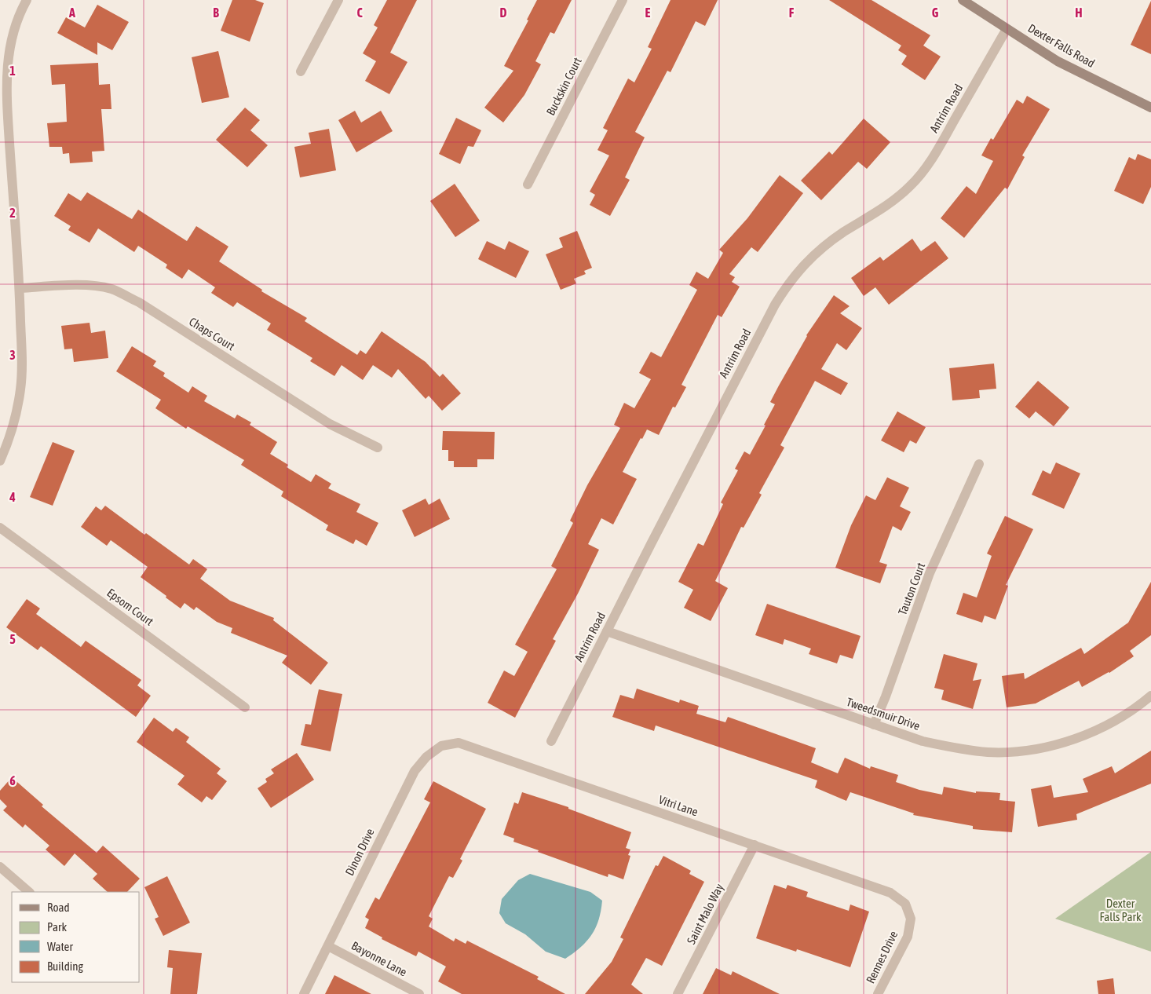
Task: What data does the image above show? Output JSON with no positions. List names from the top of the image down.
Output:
{
  "streets": {
    "street": [
      "Dexter Falls Road",
      "Buckskin Court",
      "Antrim Road",
      "Chaps Court",
      "Tauton Court",
      "Epsom Court",
      "Tweedsmuir Drive",
      "Vitri Lane",
      "Dinon Drive",
      "Saint Malo Way",
      "Rennes Drive",
      "Bayonne Lane"
    ]
  },
  "crossings": [
    ["Dexter Falls Road", "Antrim Road"],
    ["Antrim Road", "Tweedsmuir Drive"],
    ["Tauton Court", "Tweedsmuir Drive"],
    ["Vitri Lane", "Dinon Drive"],
    ["Vitri Lane", "Saint Malo Way"],
    ["Vitri Lane", "Rennes Drive"],
    ["Dinon Drive", "Bayonne Lane"]
  ],
  "parks": ["Dexter Falls Park"],
  "legend": [
    "Road",
    "Park",
    "Water",
    "Building"
  ],
  "grid": {
    "columns": [
      "A",
      "B",
      "C",
      "D",
      "E",
      "F",
      "G",
      "H"
    ],
    "rows": [
      "1",
      "2",
      "3",
      "4",
      "5",
      "6"
    ]
  }
}
